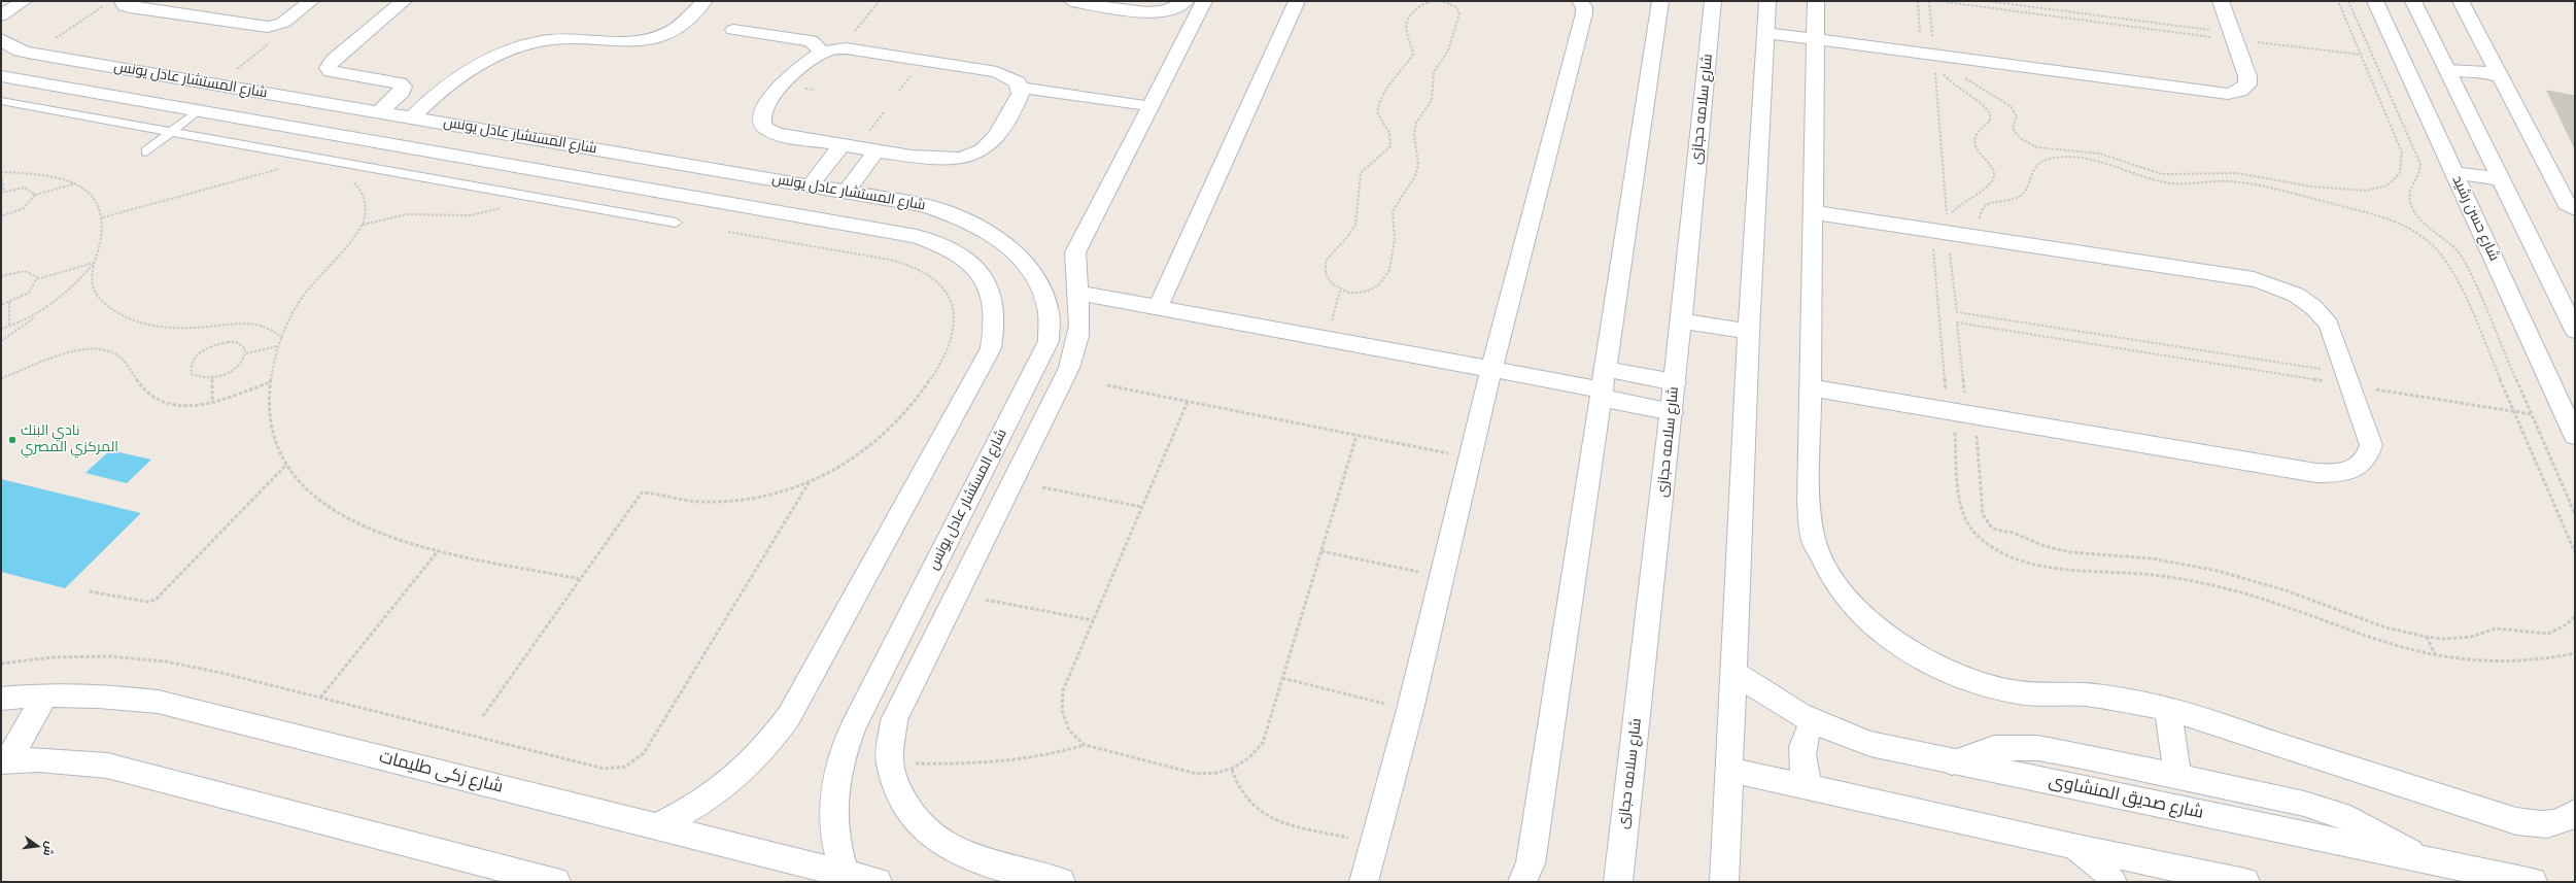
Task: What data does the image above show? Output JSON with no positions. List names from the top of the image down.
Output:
{
  "streets": {
    "street": [
      "شارع المستشار عادل يونس",
      "شارع سلامه حجازى",
      "شارع حسن رشيد",
      "شارع زكى طليمات",
      "شارع صديق المنشاوى"
    ]
  },
  "crossings": [
    ["شارع المستشار عادل يونس", "شارع زكى طليمات"]
  ],
  "places": ["نادي البنك المركزي المصري"],
  "north": "right"
}
